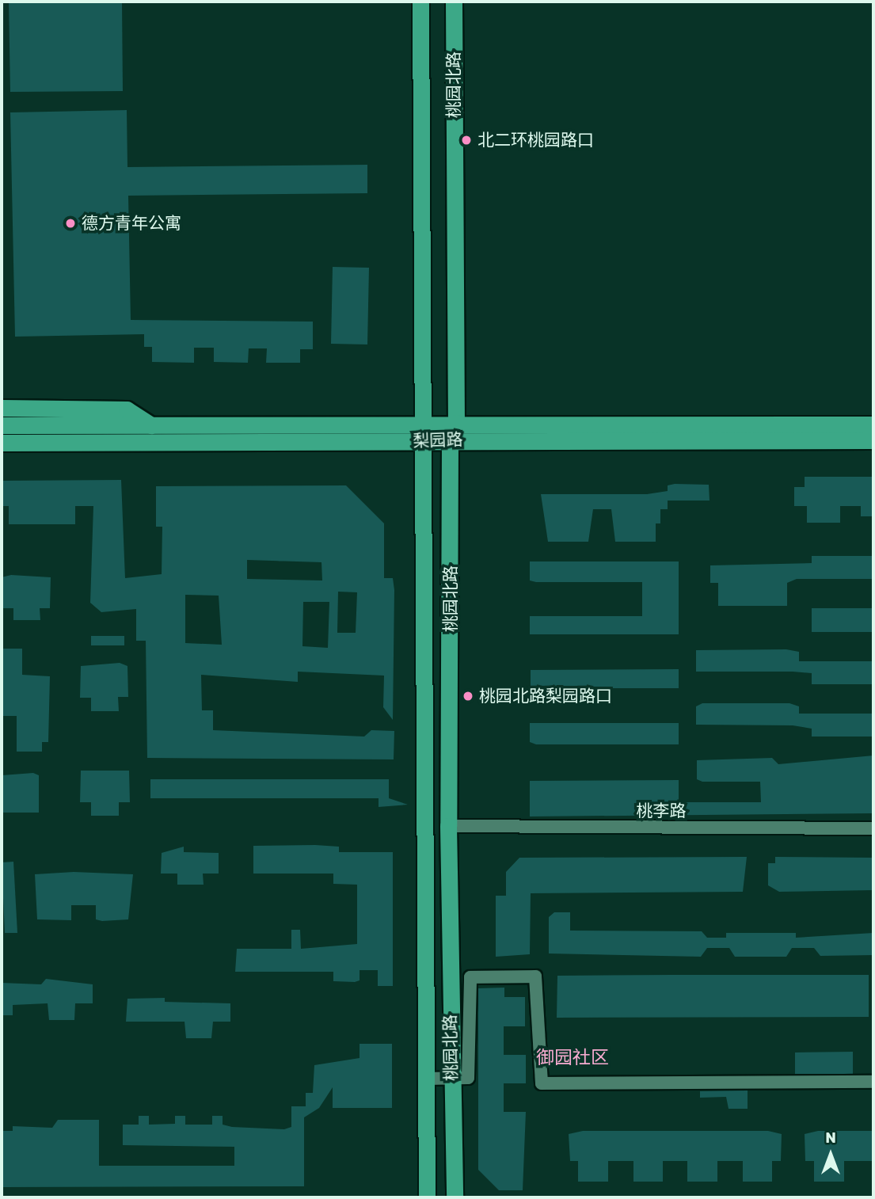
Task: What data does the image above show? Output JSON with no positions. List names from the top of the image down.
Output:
{
  "streets": {
    "main road": ["桃园北路", "梨园路"],
    "street": ["桃李路"]
  },
  "crossings": [
    ["桃园北路", "梨园路"],
    ["桃园北路", "桃李路"]
  ],
  "districts": ["御园社区"],
  "places": ["北二环桃园路口", "德方青年公寓", "桃园北路梨园路口"],
  "north": "top"
}
